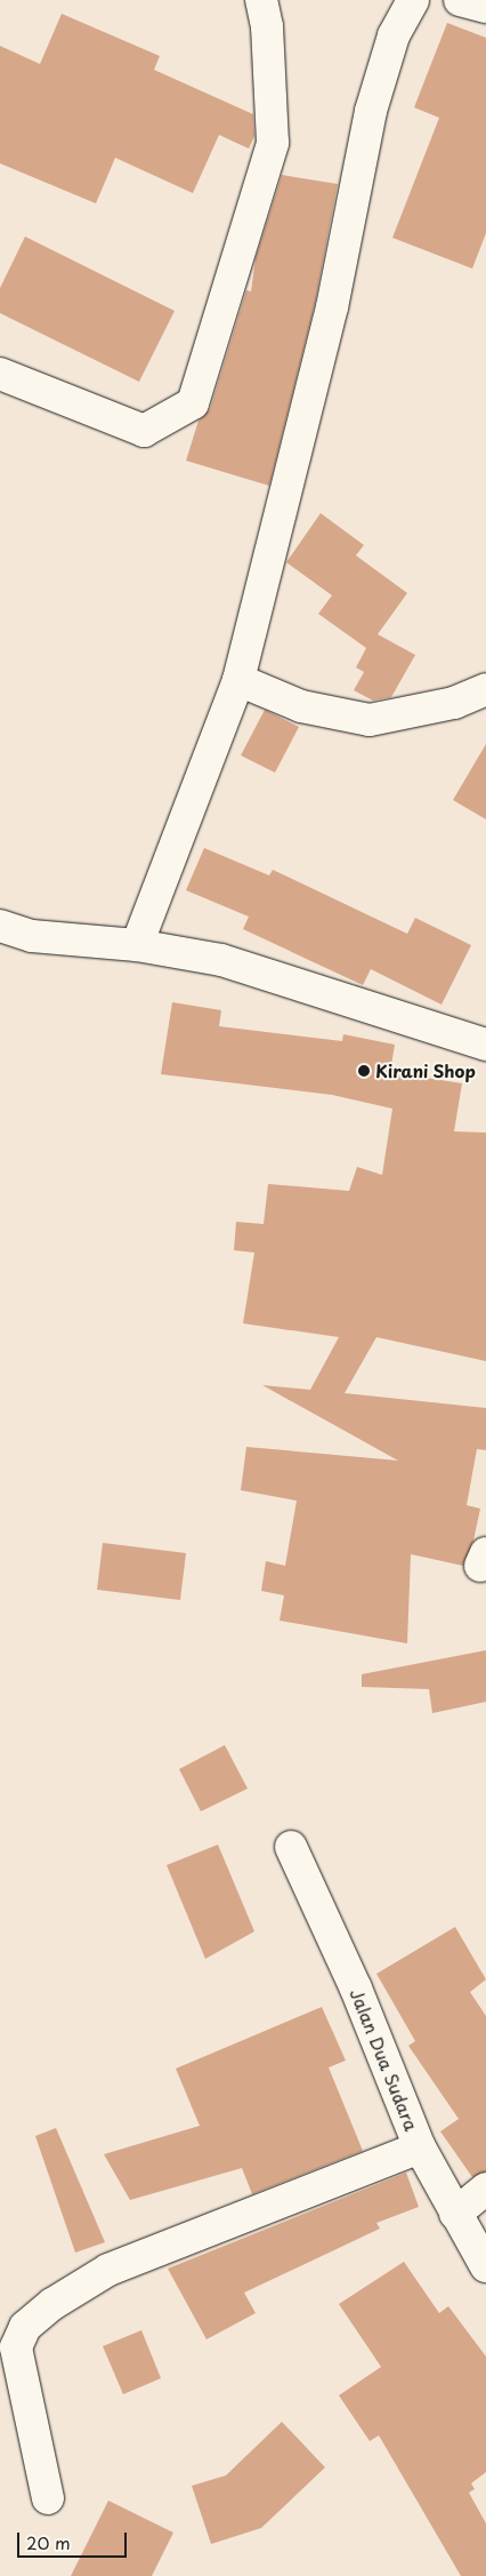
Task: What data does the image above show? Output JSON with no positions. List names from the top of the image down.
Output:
{
  "streets": {
    "street": ["Jalan Dua Sudara"]
  },
  "places": ["Kirani Shop"],
  "scale_bar": "20 m"
}
